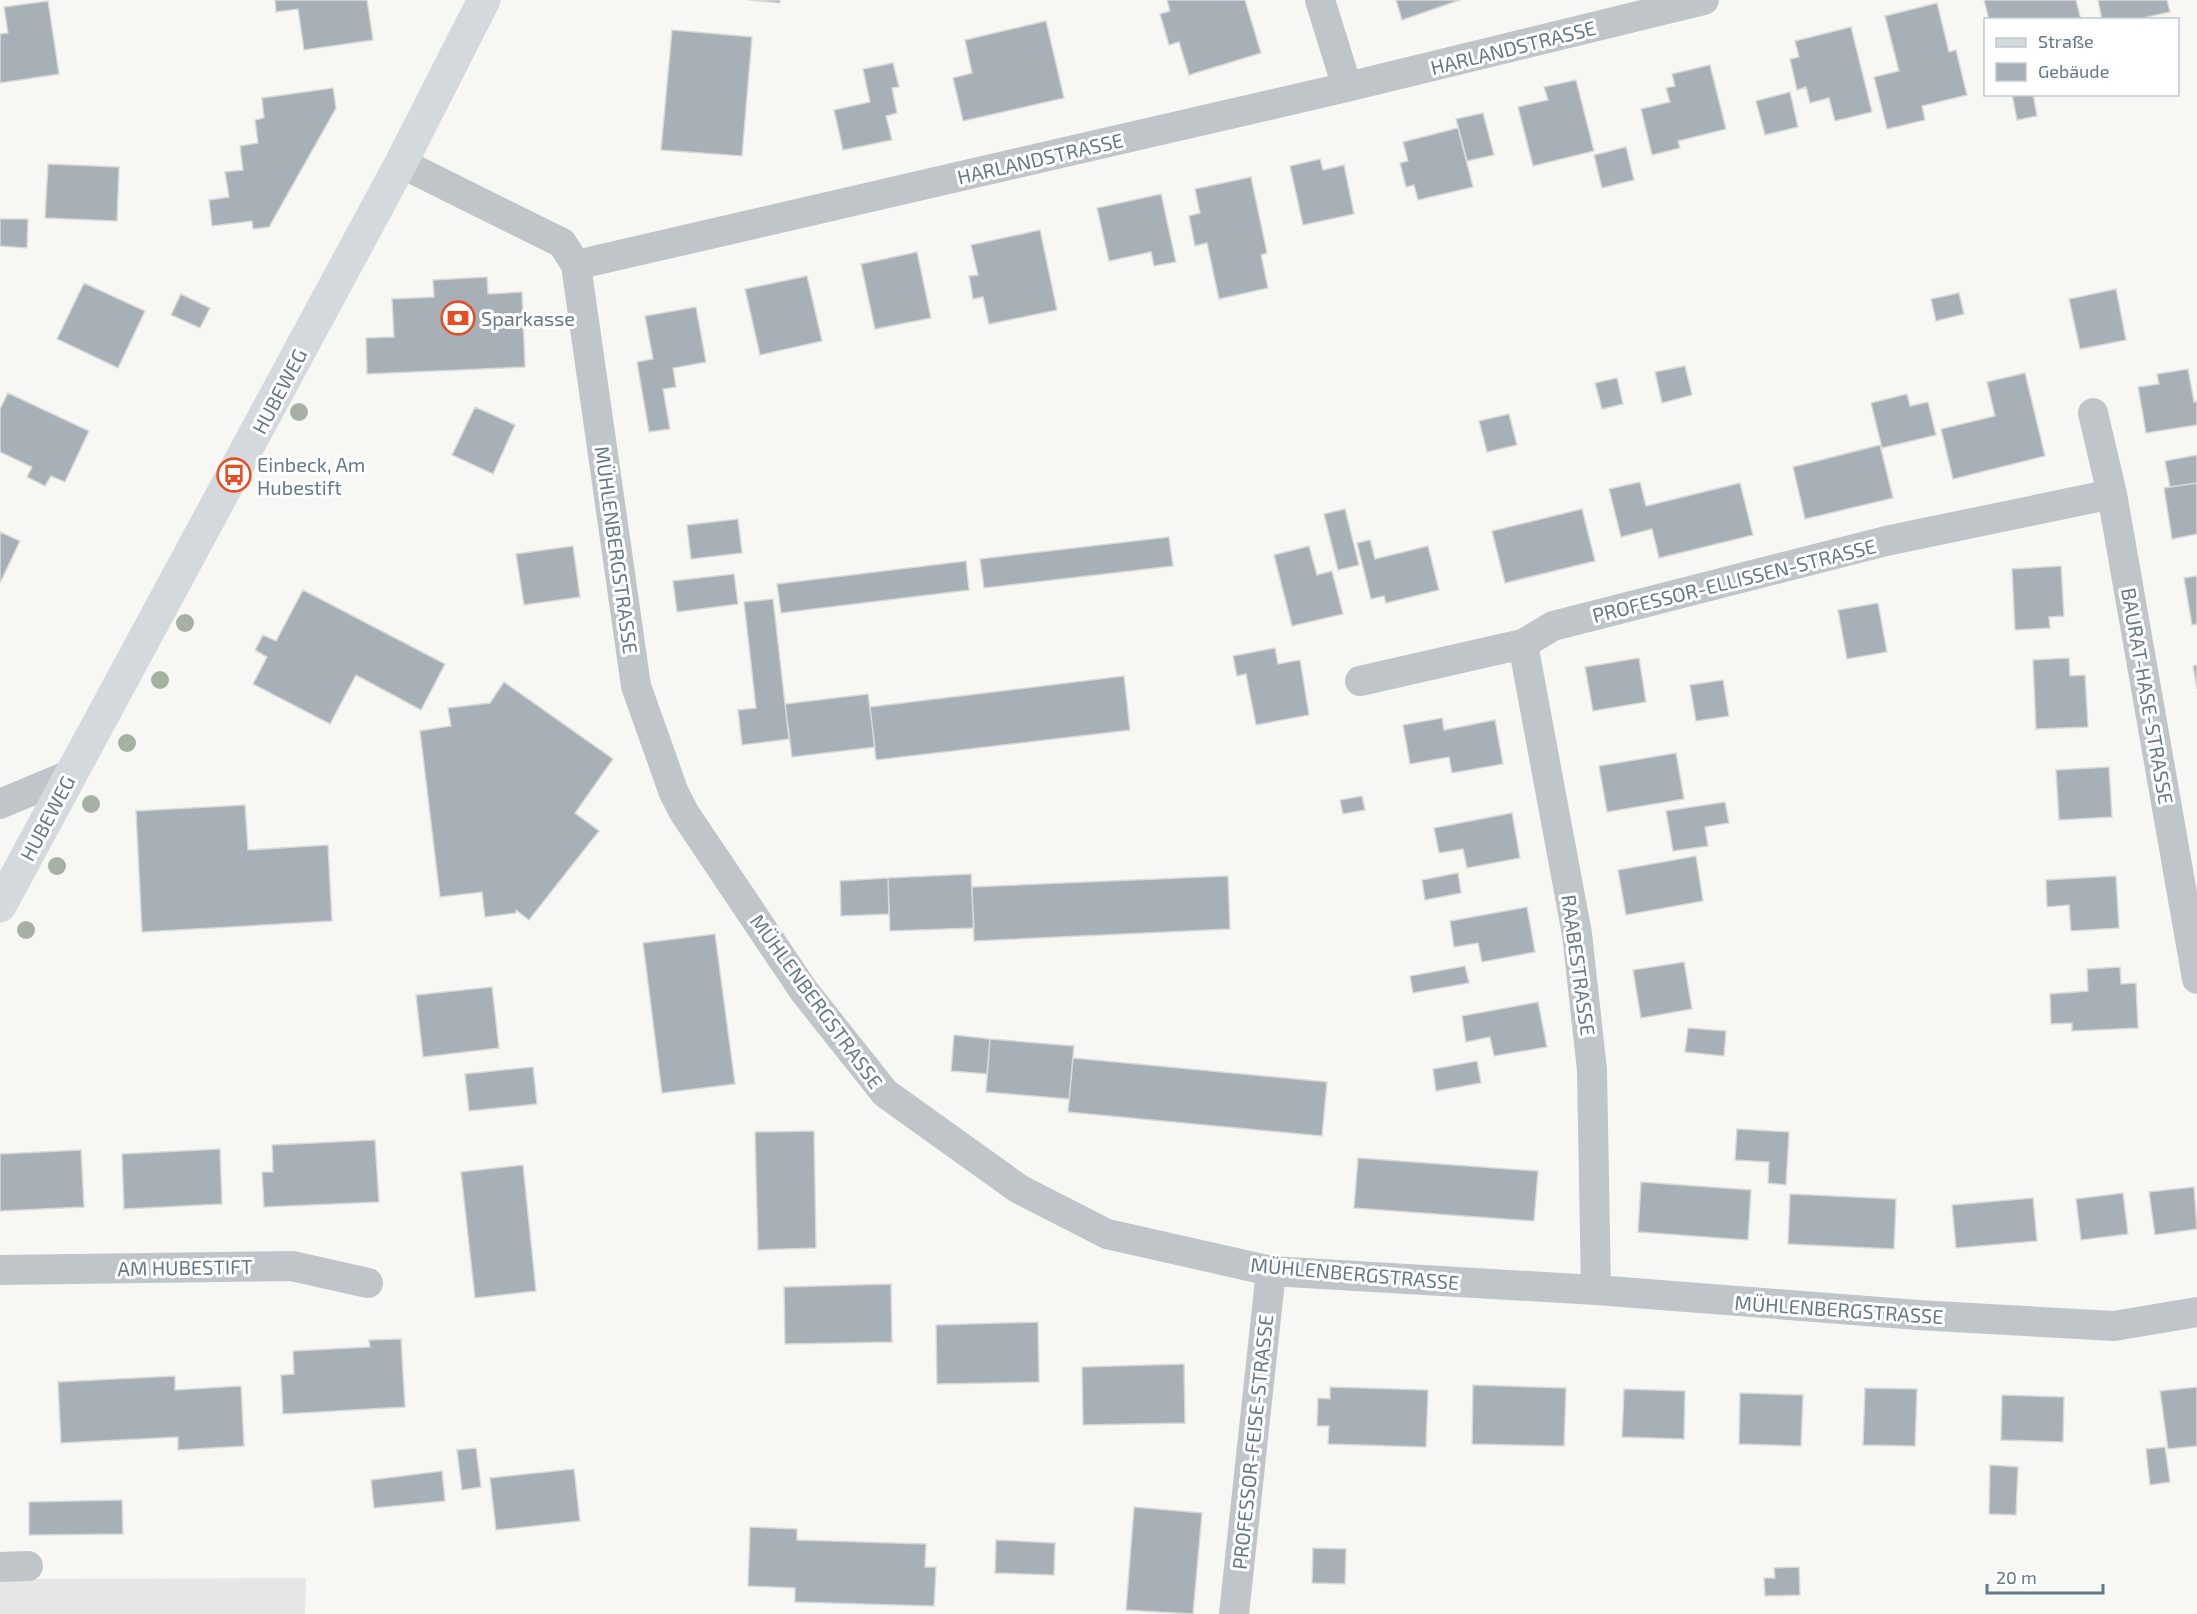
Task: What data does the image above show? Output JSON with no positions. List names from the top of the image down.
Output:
{
  "streets": {
    "street": [
      "HARLANDSTRASSE",
      "HUBEWEG",
      "MÜHLENBERGSTRASSE",
      "PROFESSOR-ELLISSEN-STRASSE",
      "BAURAT-HASE-STRASSE",
      "RAABESTRASSE",
      "AM HUBESTIFT",
      "PROFESSOR-FEISE-STRASSE"
    ]
  },
  "crossings": [
    ["HARLANDSTRASSE", "MÜHLENBERGSTRASSE"],
    ["MÜHLENBERGSTRASSE", "RAABESTRASSE"],
    ["MÜHLENBERGSTRASSE", "PROFESSOR-FEISE-STRASSE"],
    ["PROFESSOR-ELLISSEN-STRASSE", "BAURAT-HASE-STRASSE"],
    ["PROFESSOR-ELLISSEN-STRASSE", "RAABESTRASSE"]
  ],
  "places": {
    "bank": ["Sparkasse"],
    "bus stop": ["Einbeck, Am Hubestift"]
  },
  "legend": ["Straße", "Gebäude"],
  "scale_bar": "20 m"
}
